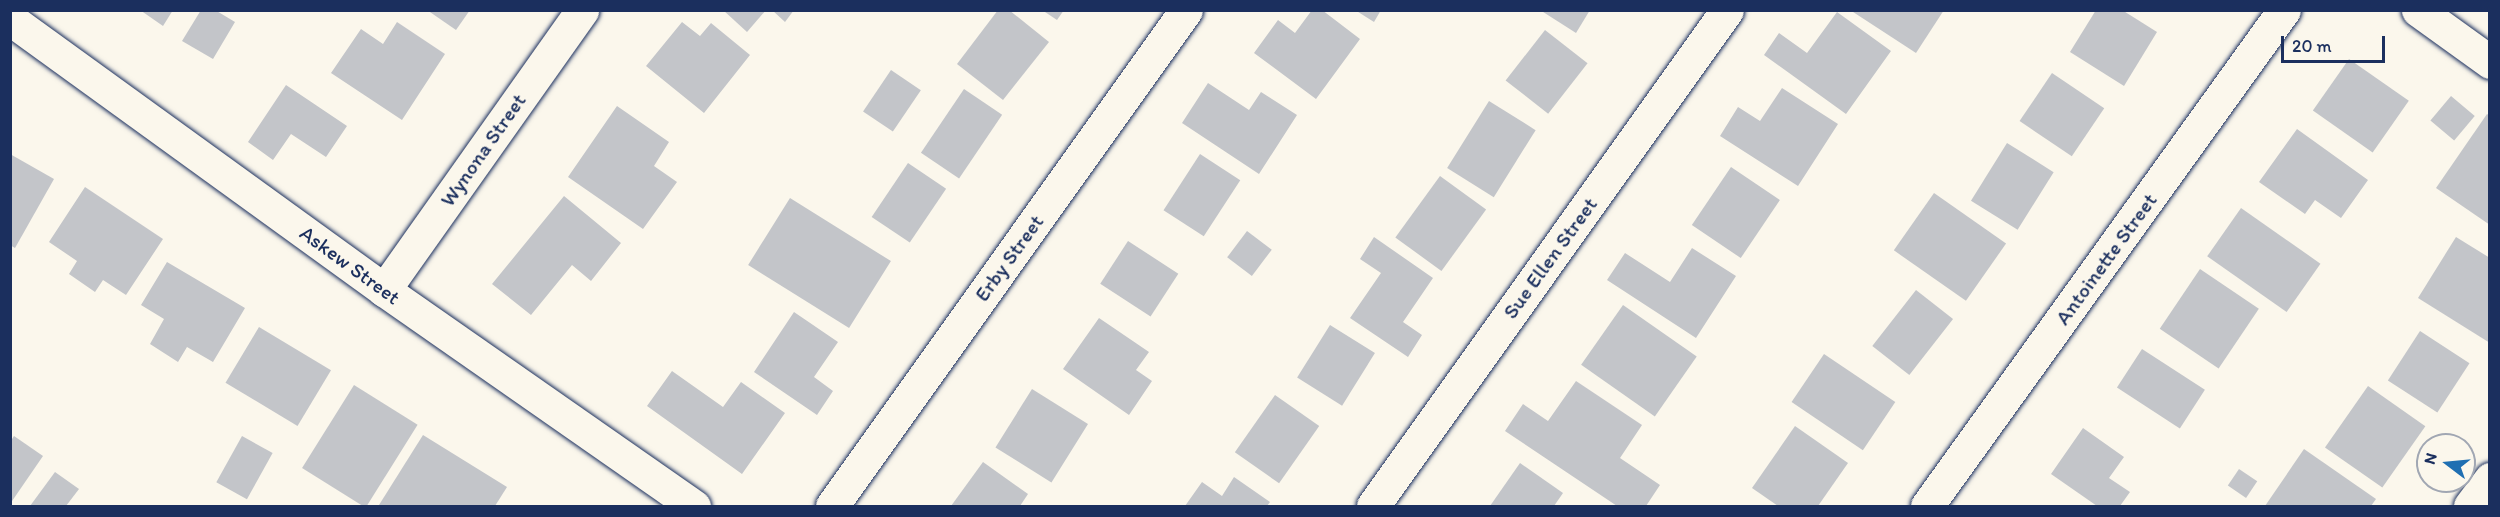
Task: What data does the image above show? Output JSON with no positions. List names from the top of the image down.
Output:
{
  "streets": {
    "street": [
      "Wynona Street",
      "Erby Street",
      "Sue Ellen Street",
      "Antoinette Street",
      "Askew Street"
    ]
  },
  "crossings": [
    ["Wynona Street", "Askew Street"]
  ],
  "scale_bar": "20 m",
  "north": "left"
}
